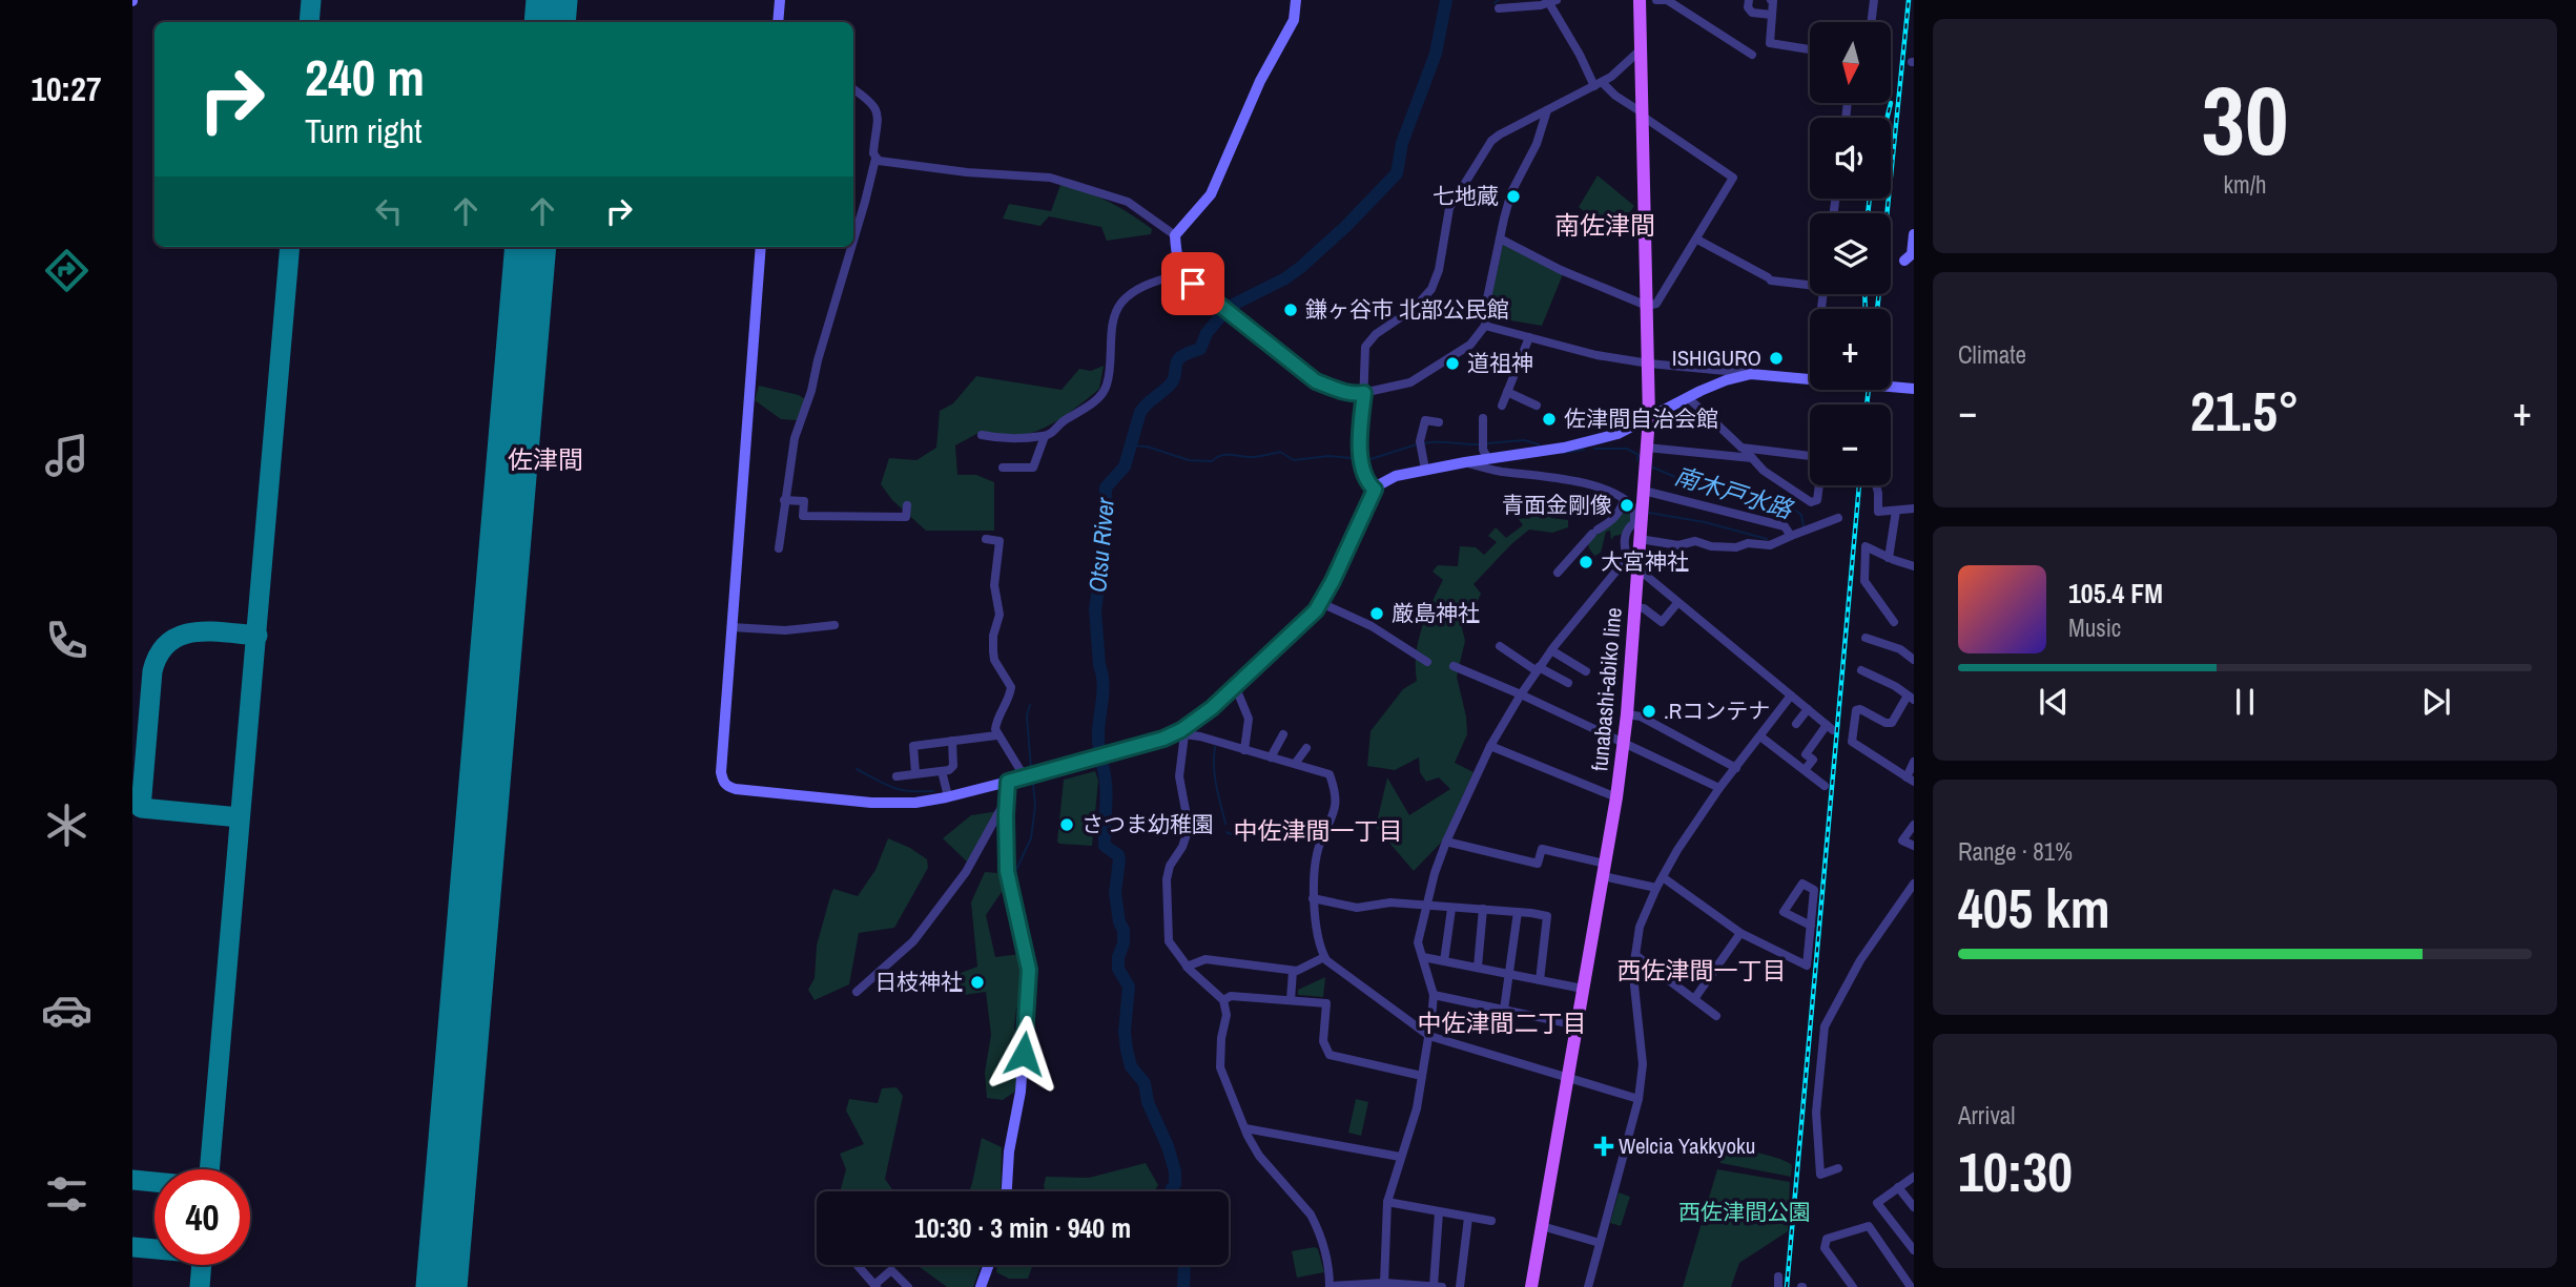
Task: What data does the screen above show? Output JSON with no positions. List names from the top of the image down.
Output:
{
  "streets": {
    "main road": ["funabashi-abiko line"]
  },
  "districts": [
    "南佐津間",
    "佐津間",
    "中佐津間一丁目",
    "西佐津間一丁目",
    "中佐津間二丁目"
  ],
  "water": ["南木戸水路", "Otsu River"],
  "parks": ["西佐津間公園"],
  "places": {
    "other": [
      "七地蔵",
      "鎌ヶ谷市 北部公民館",
      "ISHIGURO",
      "道祖神",
      "佐津間自治会館",
      "青面金剛像",
      "大宮神社",
      "厳島神社",
      ".Rコンテナ",
      "さつま幼稚園",
      "日枝神社"
    ],
    "health": ["Welcia Yakkyoku"]
  },
  "north": "bottom",
  "page": {
    "tabs": "10:27",
    "tile": [
      ["30", "km/h"],
      "Climate",
      ["Range · 81%", "405 km"],
      ["Arrival", "10:30"]
    ],
    "map_buttons": ["+", "−"],
    "turn": ["240 m", "Turn right"],
    "heat": ["−", "21.5°", "+"],
    "song": ["105.4 FM", "Music"],
    "limit": "40",
    "trip": "10:30 · 3 min · 940 m"
  }
}
